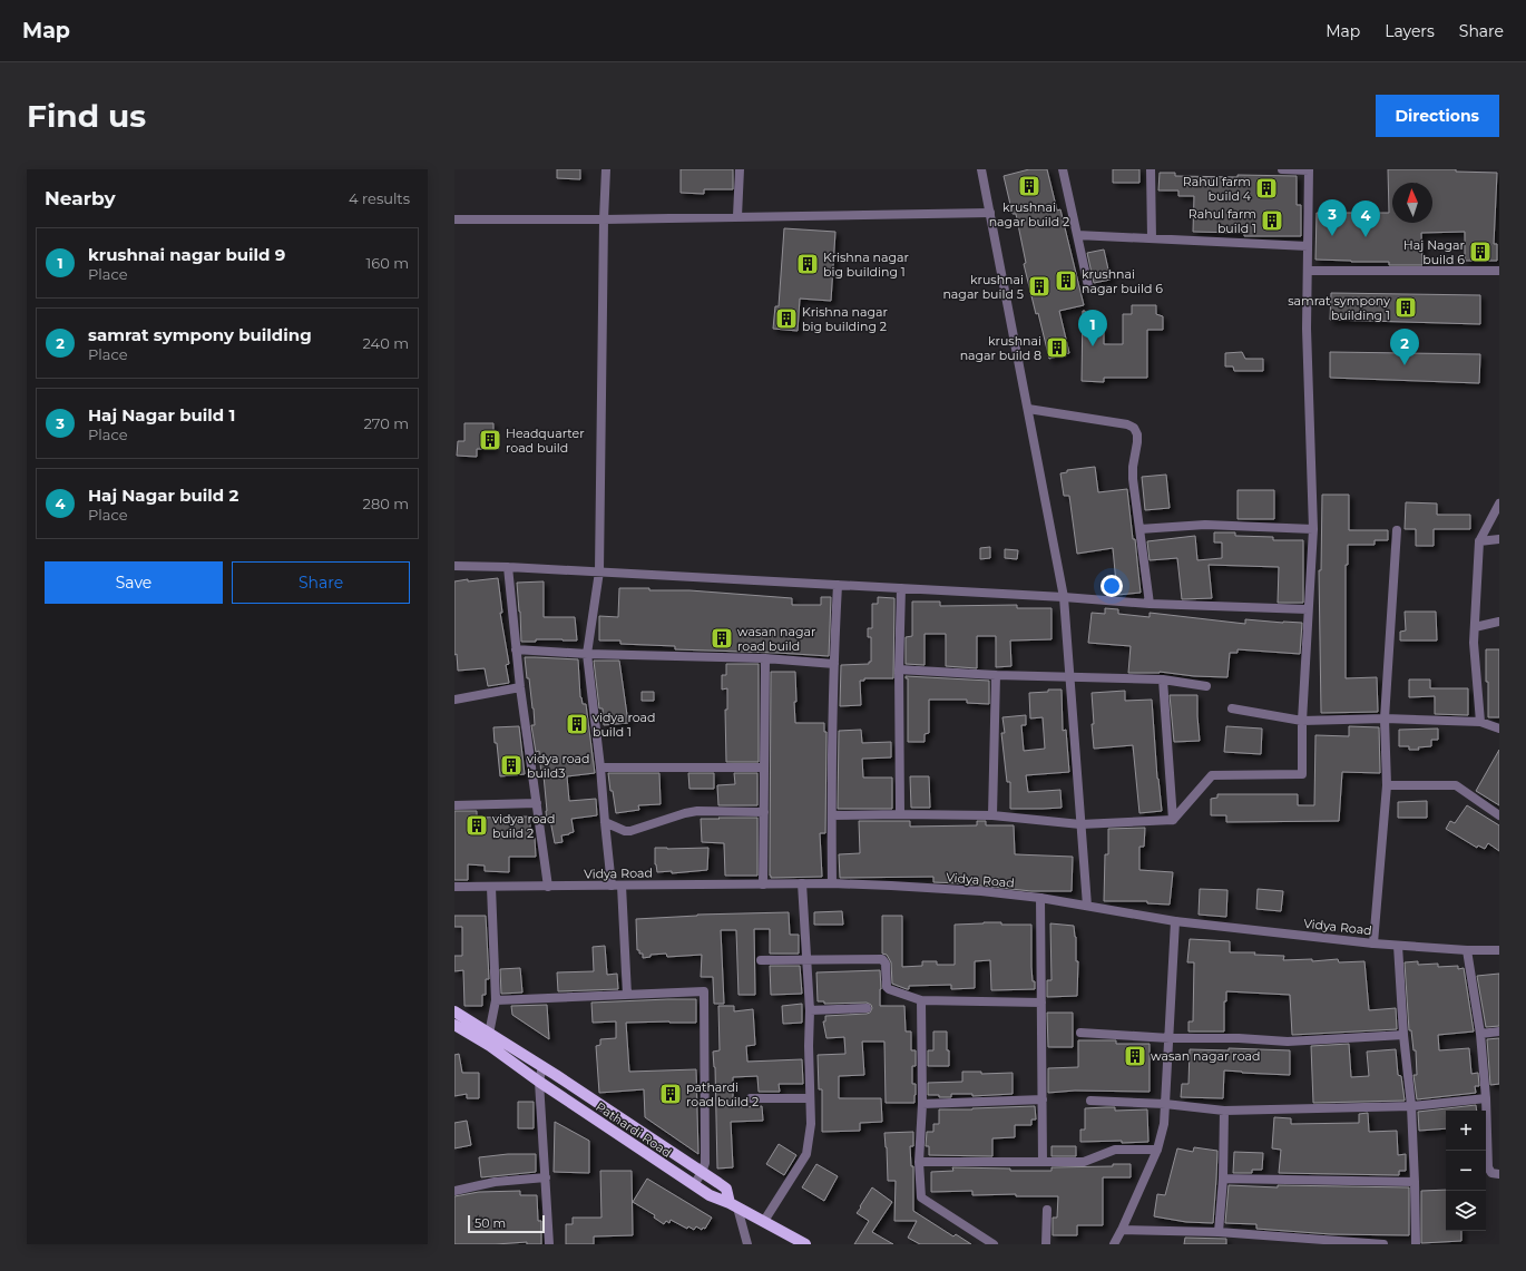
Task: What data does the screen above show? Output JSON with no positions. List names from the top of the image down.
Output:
{
  "streets": {
    "main road": ["Pathardi Road"],
    "street": ["Vidya Road"]
  },
  "places": {
    "building": [
      "krushnai nagar build 2",
      "Rahul farm build 4",
      "Rahul farm build 1",
      "Haj Nagar build 6",
      "Krishna nagar big building 1",
      "krushnai nagar build 6",
      "krushnai nagar build 5",
      "samrat sympony building 1",
      "Krishna nagar big building 2",
      "krushnai nagar build 8",
      "Headquarter road build",
      "wasan nagar road build",
      "vidya road build 1",
      "vidya road build3",
      "vidya road build 2",
      "wasan nagar road",
      "pathardi road build 2"
    ]
  },
  "scale_bar": "50 m",
  "north": "top",
  "page": {
    "header": "Map",
    "nav": ["Map", "Layers", "Share"],
    "buttons": [
      "Directions",
      ["Save", "Share"]
    ],
    "title": "Find us",
    "heading": ["Nearby", "4 results"],
    "pins": [
      "3",
      "4",
      "1",
      "2"
    ],
    "list": [
      {
        "mark": "1",
        "name": "krushnai nagar build 9",
        "note": "Place",
        "value": "160 m"
      },
      {
        "mark": "2",
        "name": "samrat sympony building",
        "note": "Place",
        "value": "240 m"
      },
      {
        "mark": "3",
        "name": "Haj Nagar build 1",
        "note": "Place",
        "value": "270 m"
      },
      {
        "mark": "4",
        "name": "Haj Nagar build 2",
        "note": "Place",
        "value": "280 m"
      }
    ],
    "map_buttons": ["+", "−"],
    "scale": "50 m"
  }
}
